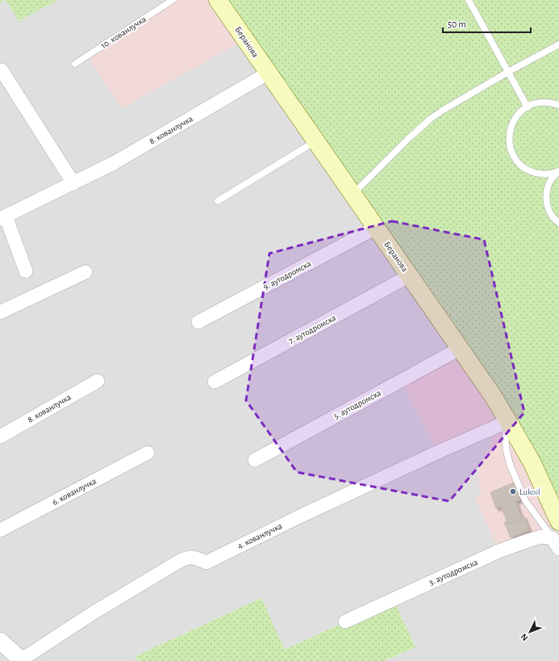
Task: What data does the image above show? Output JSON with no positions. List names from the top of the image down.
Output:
{
  "streets": {
    "main road": ["Беранова"],
    "street": [
      "8. кованлучка",
      "9. аутодромска",
      "7. аутодромска",
      "5. аутодромска",
      "6. кованлучка",
      "4. кованлучка",
      "3. аутодромска"
    ],
    "lane": ["10. кованлучка"]
  },
  "crossings": [
    ["Беранова", "8. кованлучка"],
    ["Беранова", "9. аутодромска"],
    ["Беранова", "7. аутодромска"],
    ["Беранова", "5. аутодромска"],
    ["Беранова", "4. кованлучка"]
  ],
  "places": ["Lukoil"],
  "scale_bar": "50 m",
  "north": "bottom left"
}
